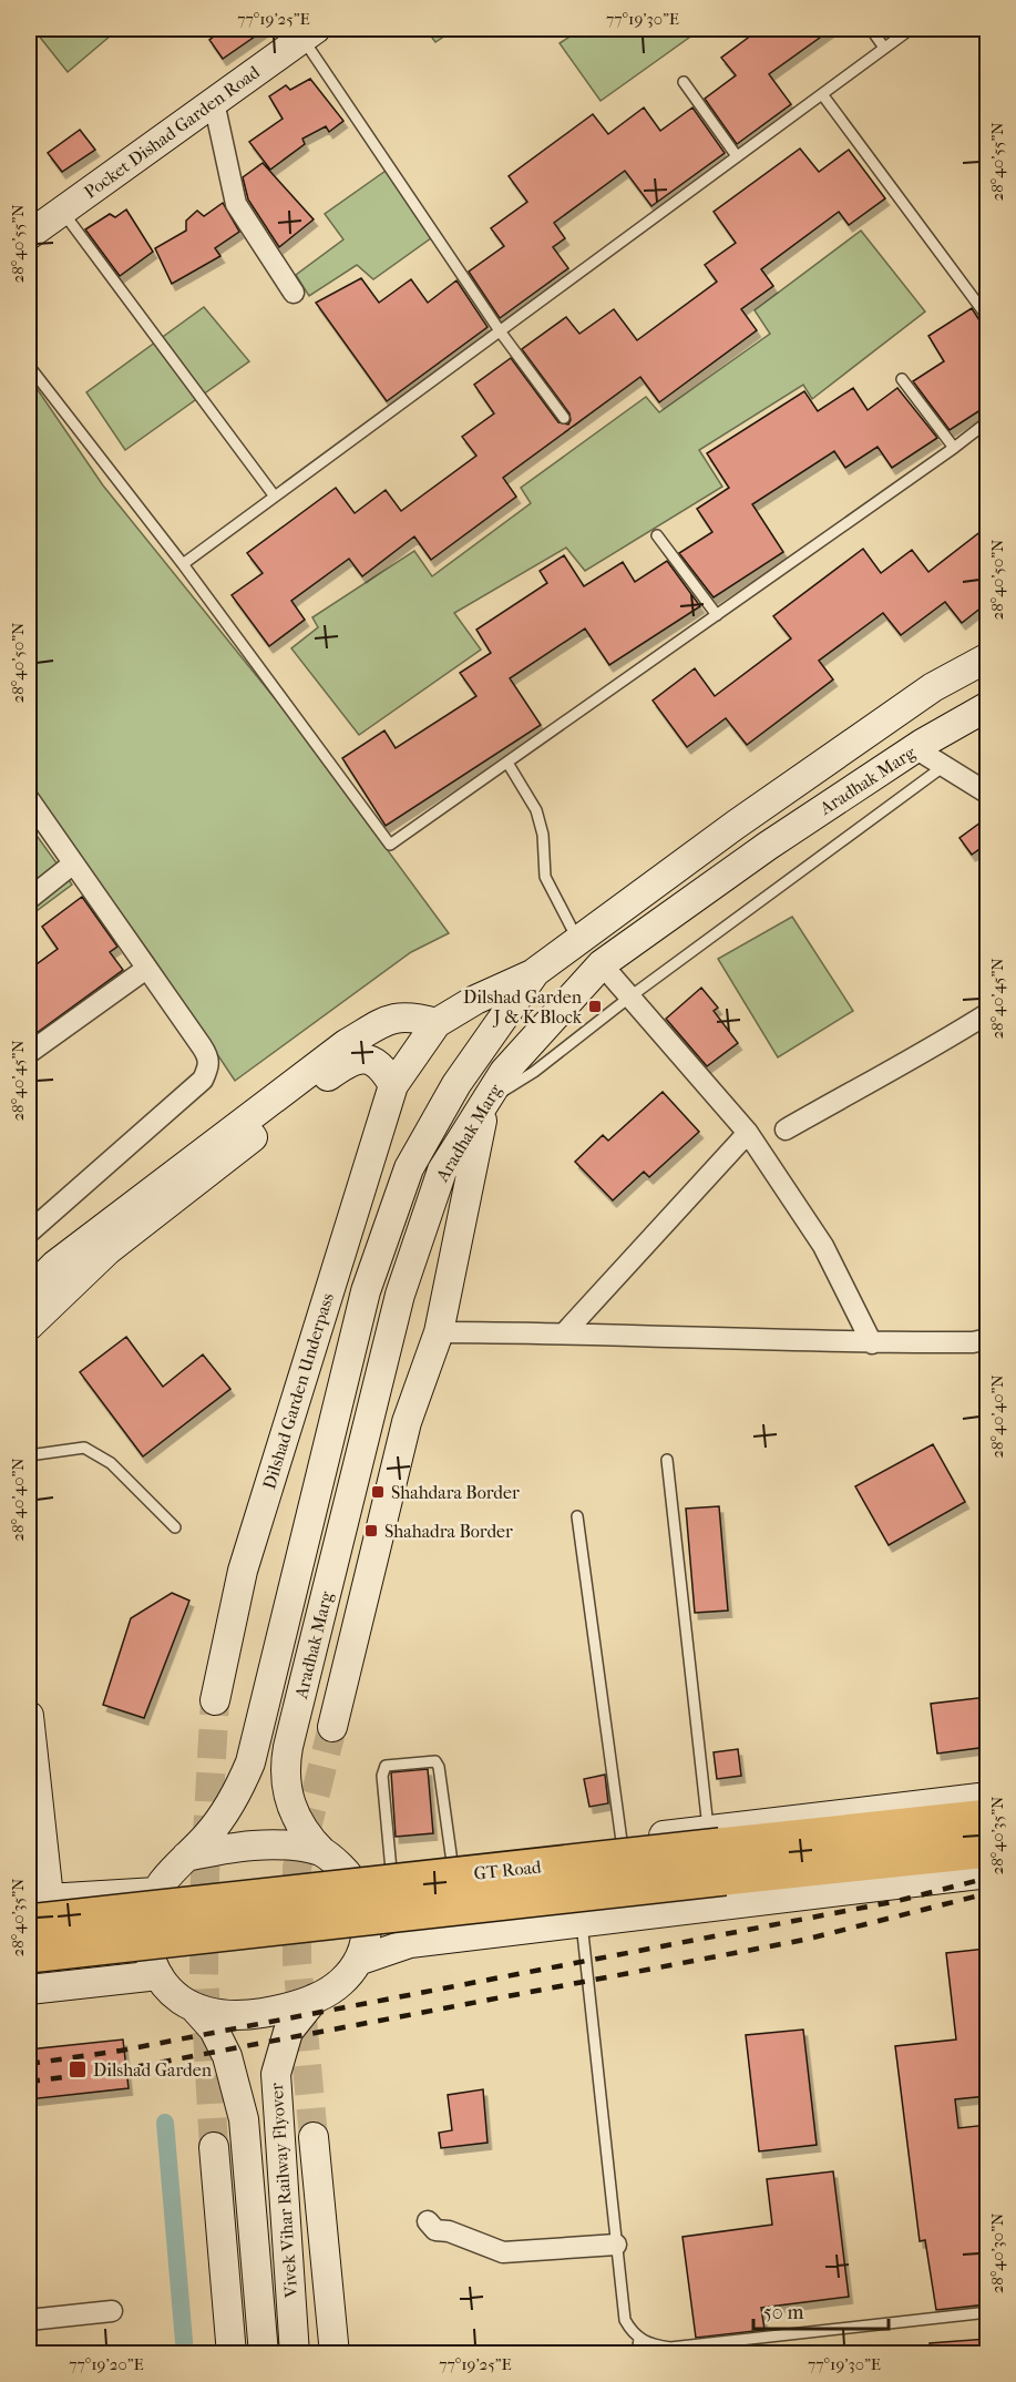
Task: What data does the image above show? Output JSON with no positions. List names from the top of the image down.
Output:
{
  "streets": {
    "highway": ["GT Road"],
    "main road": [
      "Pocket Dishad Garden Road",
      "Aradhak Marg",
      "Dilshad Garden Underpass",
      "Vivek Vihar Railway Flyover"
    ]
  },
  "crossings": [
    ["Aradhak Marg", "Dilshad Garden Underpass"],
    ["Aradhak Marg", "GT Road"],
    ["Aradhak Marg", "Vivek Vihar Railway Flyover"],
    ["GT Road", "Vivek Vihar Railway Flyover"]
  ],
  "places": {
    "transit": [
      "Dilshad Garden J & K Block",
      "Shahdara Border",
      "Shahadra Border",
      "Dilshad Garden"
    ]
  },
  "scale_bar": "50 m",
  "coordinates": [
    "77°19'25\"E",
    "77°19'30\"E",
    "28°40'55\"N",
    "28°40'50\"N",
    "28°40'45\"N",
    "28°40'40\"N",
    "28°40'35\"N",
    "28°40'30\"N",
    "77°19'20\"E"
  ]
}
